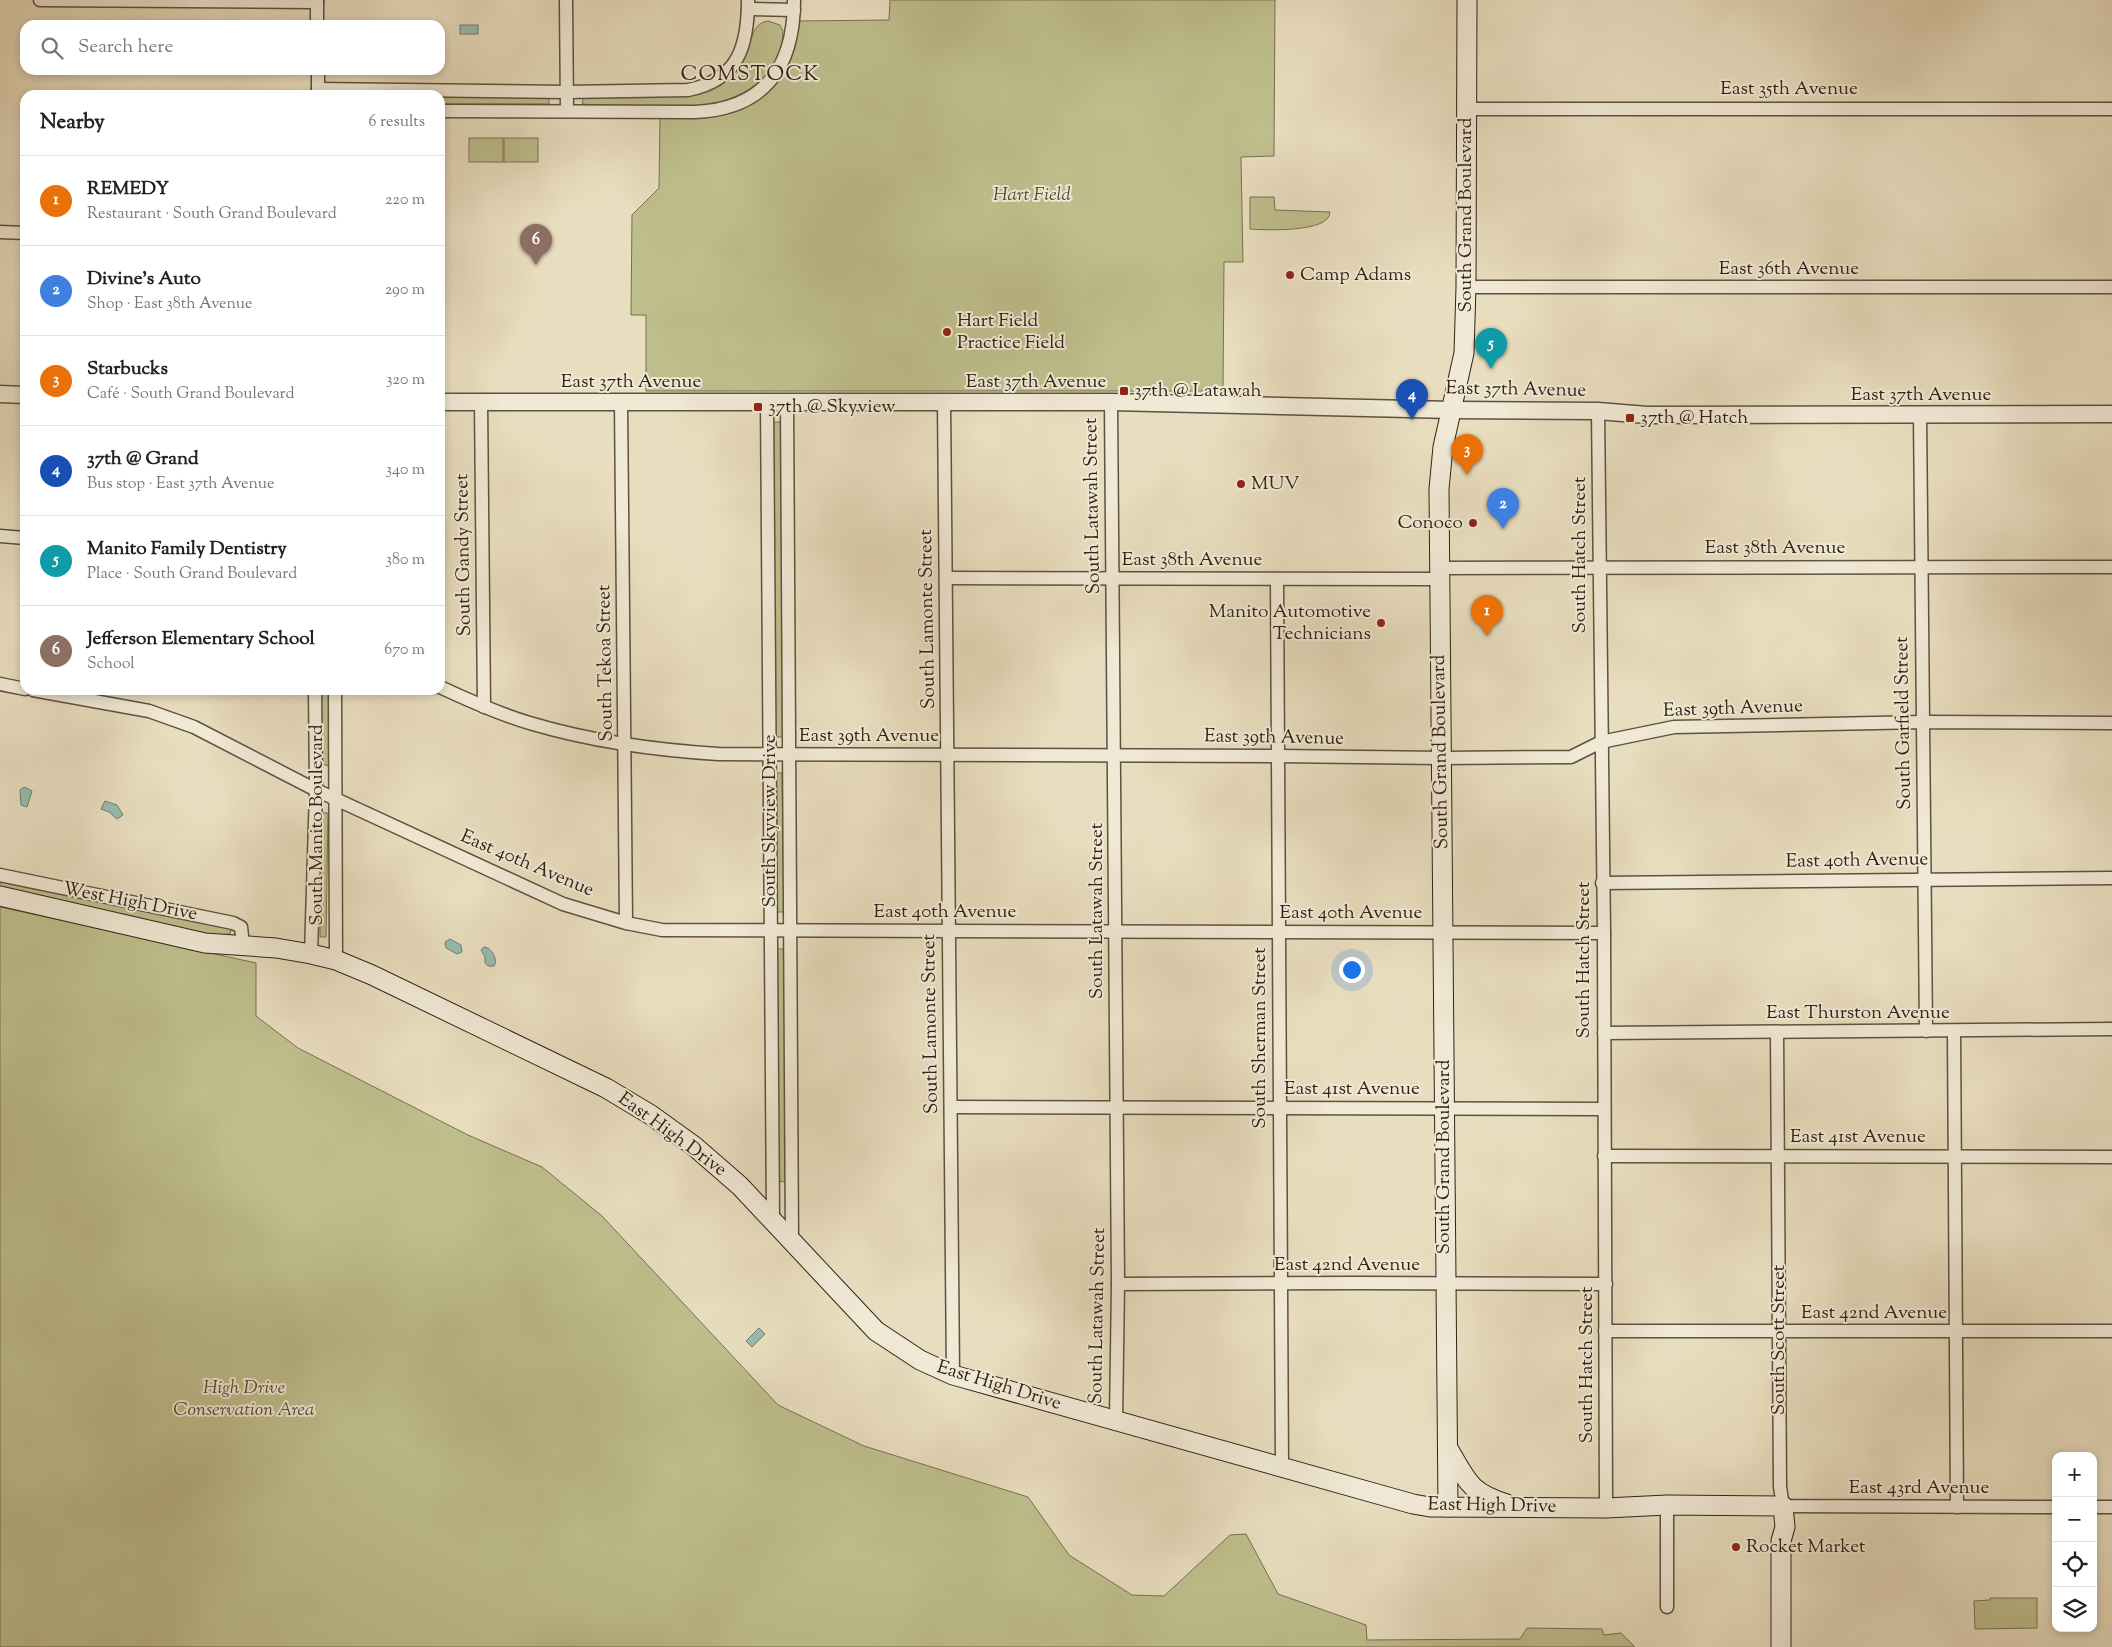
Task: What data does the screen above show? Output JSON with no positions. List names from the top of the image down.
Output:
{
  "streets": {
    "main road": [
      "South Grand Boulevard",
      "West High Drive",
      "East High Drive",
      "South Scott Street"
    ],
    "street": [
      "East 35th Avenue",
      "East 36th Avenue",
      "East 37th Avenue",
      "South Latawah Street",
      "East 38th Avenue",
      "South Gandy Street",
      "South Hatch Street",
      "South Lamonte Street",
      "South Tekoa Street",
      "East 39th Avenue",
      "South Garfield Street",
      "South Skyview Drive",
      "South Manito Boulevard",
      "East 40th Avenue",
      "East Thurston Avenue",
      "South Sherman Street",
      "East 41st Avenue",
      "East 42nd Avenue",
      "East 43rd Avenue"
    ]
  },
  "crossings": [
    ["East 35th Avenue", "South Grand Boulevard"],
    ["South Grand Boulevard", "East 36th Avenue"],
    ["South Grand Boulevard", "East 37th Avenue"],
    ["South Grand Boulevard", "East 38th Avenue"],
    ["South Grand Boulevard", "East 39th Avenue"],
    ["South Grand Boulevard", "East 40th Avenue"],
    ["South Grand Boulevard", "East 41st Avenue"],
    ["South Grand Boulevard", "East High Drive"],
    ["South Grand Boulevard", "East 42nd Avenue"],
    ["East 37th Avenue", "South Latawah Street"],
    ["East 37th Avenue", "South Gandy Street"],
    ["East 37th Avenue", "South Hatch Street"],
    ["East 37th Avenue", "South Lamonte Street"],
    ["East 37th Avenue", "South Tekoa Street"],
    ["East 37th Avenue", "South Garfield Street"],
    ["East 37th Avenue", "South Skyview Drive"],
    ["South Latawah Street", "East 38th Avenue"],
    ["South Latawah Street", "East 39th Avenue"],
    ["South Latawah Street", "East 40th Avenue"],
    ["South Latawah Street", "East 41st Avenue"],
    ["South Latawah Street", "East High Drive"],
    ["South Latawah Street", "East 42nd Avenue"],
    ["East 38th Avenue", "South Hatch Street"],
    ["East 38th Avenue", "South Lamonte Street"],
    ["East 38th Avenue", "South Garfield Street"],
    ["East 38th Avenue", "South Sherman Street"],
    ["South Gandy Street", "East 39th Avenue"],
    ["South Hatch Street", "East 39th Avenue"],
    ["South Hatch Street", "East 40th Avenue"],
    ["South Hatch Street", "East Thurston Avenue"],
    ["South Hatch Street", "East 41st Avenue"],
    ["South Hatch Street", "East High Drive"],
    ["South Hatch Street", "East 42nd Avenue"],
    ["South Lamonte Street", "East 39th Avenue"],
    ["South Lamonte Street", "East 40th Avenue"],
    ["South Lamonte Street", "East 41st Avenue"],
    ["South Lamonte Street", "East High Drive"],
    ["South Tekoa Street", "East 39th Avenue"],
    ["South Tekoa Street", "East 40th Avenue"],
    ["East 39th Avenue", "South Garfield Street"],
    ["East 39th Avenue", "South Skyview Drive"],
    ["East 39th Avenue", "South Sherman Street"],
    ["South Garfield Street", "East 40th Avenue"],
    ["South Garfield Street", "East Thurston Avenue"],
    ["South Skyview Drive", "East 40th Avenue"],
    ["South Skyview Drive", "East High Drive"],
    ["South Manito Boulevard", "East 40th Avenue"],
    ["South Manito Boulevard", "West High Drive"],
    ["South Manito Boulevard", "East High Drive"],
    ["East 40th Avenue", "South Sherman Street"],
    ["West High Drive", "East High Drive"],
    ["East Thurston Avenue", "South Scott Street"],
    ["South Sherman Street", "East 41st Avenue"],
    ["South Sherman Street", "East High Drive"],
    ["South Sherman Street", "East 42nd Avenue"],
    ["East 41st Avenue", "South Scott Street"],
    ["East High Drive", "South Scott Street"],
    ["East High Drive", "East 43rd Avenue"],
    ["East 42nd Avenue", "South Scott Street"],
    ["South Scott Street", "East 43rd Avenue"]
  ],
  "districts": ["COMSTOCK"],
  "parks": ["Hart Field", "High Drive Conservation Area"],
  "places": {
    "other": [
      "Camp Adams",
      "Hart Field Practice Field",
      "MUV",
      "Conoco",
      "Manito Automotive Technicians",
      "Rocket Market"
    ],
    "transit": ["37th @ Latawah", "37th @ Skyview", "37th @ Hatch"]
  },
  "page": {
    "search": "Search here",
    "heading": ["Nearby", "6 results"],
    "list": [
      {
        "mark": "1",
        "name": "REMEDY",
        "note": "Restaurant · South Grand Boulevard",
        "value": "220 m"
      },
      {
        "mark": "2",
        "name": "Divine's Auto",
        "note": "Shop · East 38th Avenue",
        "value": "290 m"
      },
      {
        "mark": "3",
        "name": "Starbucks",
        "note": "Café · South Grand Boulevard",
        "value": "320 m"
      },
      {
        "mark": "4",
        "name": "37th @ Grand",
        "note": "Bus stop · East 37th Avenue",
        "value": "340 m"
      },
      {
        "mark": "5",
        "name": "Manito Family Dentistry",
        "note": "Place · South Grand Boulevard",
        "value": "380 m"
      },
      {
        "mark": "6",
        "name": "Jefferson Elementary School",
        "note": "School",
        "value": "670 m"
      }
    ],
    "pins": [
      "6",
      "5",
      "4",
      "3",
      "2",
      "1"
    ],
    "map_buttons": ["+", "−"]
  }
}
